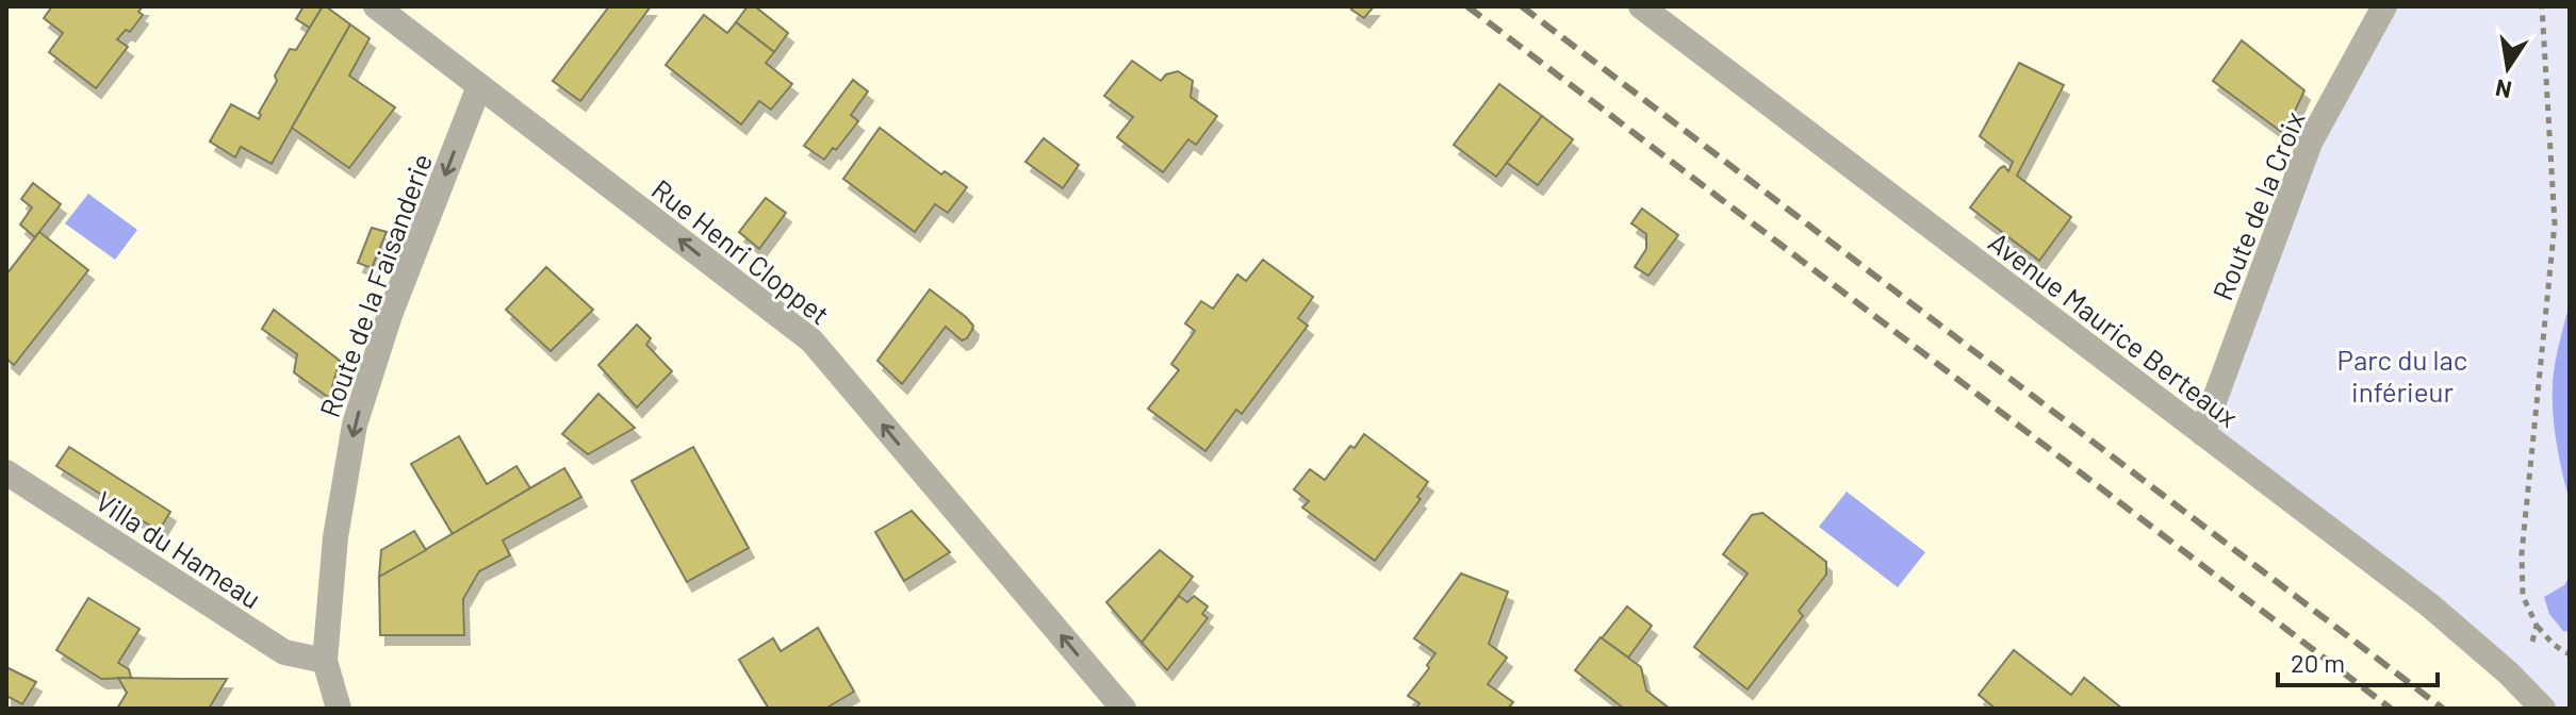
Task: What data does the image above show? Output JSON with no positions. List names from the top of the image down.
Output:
{
  "streets": {
    "street": [
      "Route de la Croix",
      "Rue Henri Cloppet",
      "Route de la Faisanderie",
      "Avenue Maurice Berteaux",
      "Villa du Hameau"
    ]
  },
  "crossings": [
    ["Route de la Croix", "Avenue Maurice Berteaux"],
    ["Rue Henri Cloppet", "Route de la Faisanderie"],
    ["Route de la Faisanderie", "Villa du Hameau"]
  ],
  "one_way": ["Rue Henri Cloppet", "Route de la Faisanderie"],
  "parks": ["Parc du lac inférieur"],
  "scale_bar": "20 m",
  "north": "bottom"
}
